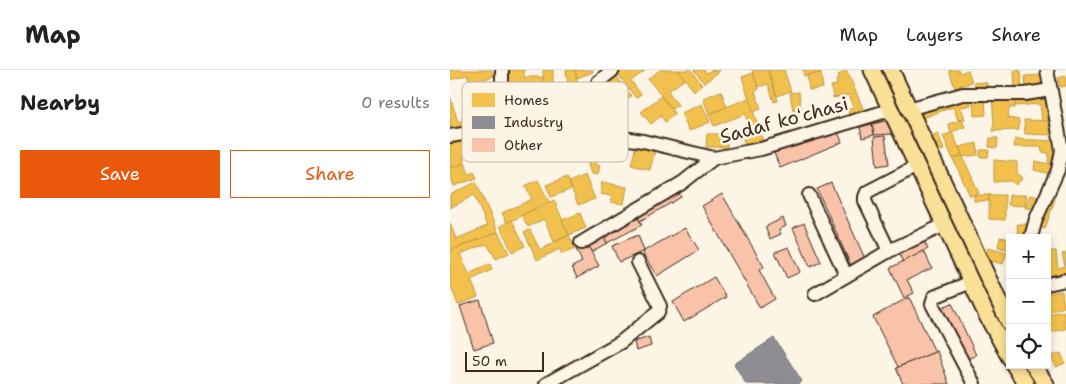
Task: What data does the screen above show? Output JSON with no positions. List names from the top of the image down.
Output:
{
  "streets": {
    "street": ["Sadaf koʻchasi"]
  },
  "legend": ["Homes", "Industry", "Other"],
  "scale_bar": "50 m",
  "page": {
    "header": "Map",
    "nav": ["Map", "Layers", "Share"],
    "heading": ["Nearby", "0 results"],
    "buttons": ["Save", "Share"],
    "map_buttons": ["+", "−"],
    "scale": "50 m"
  }
}
